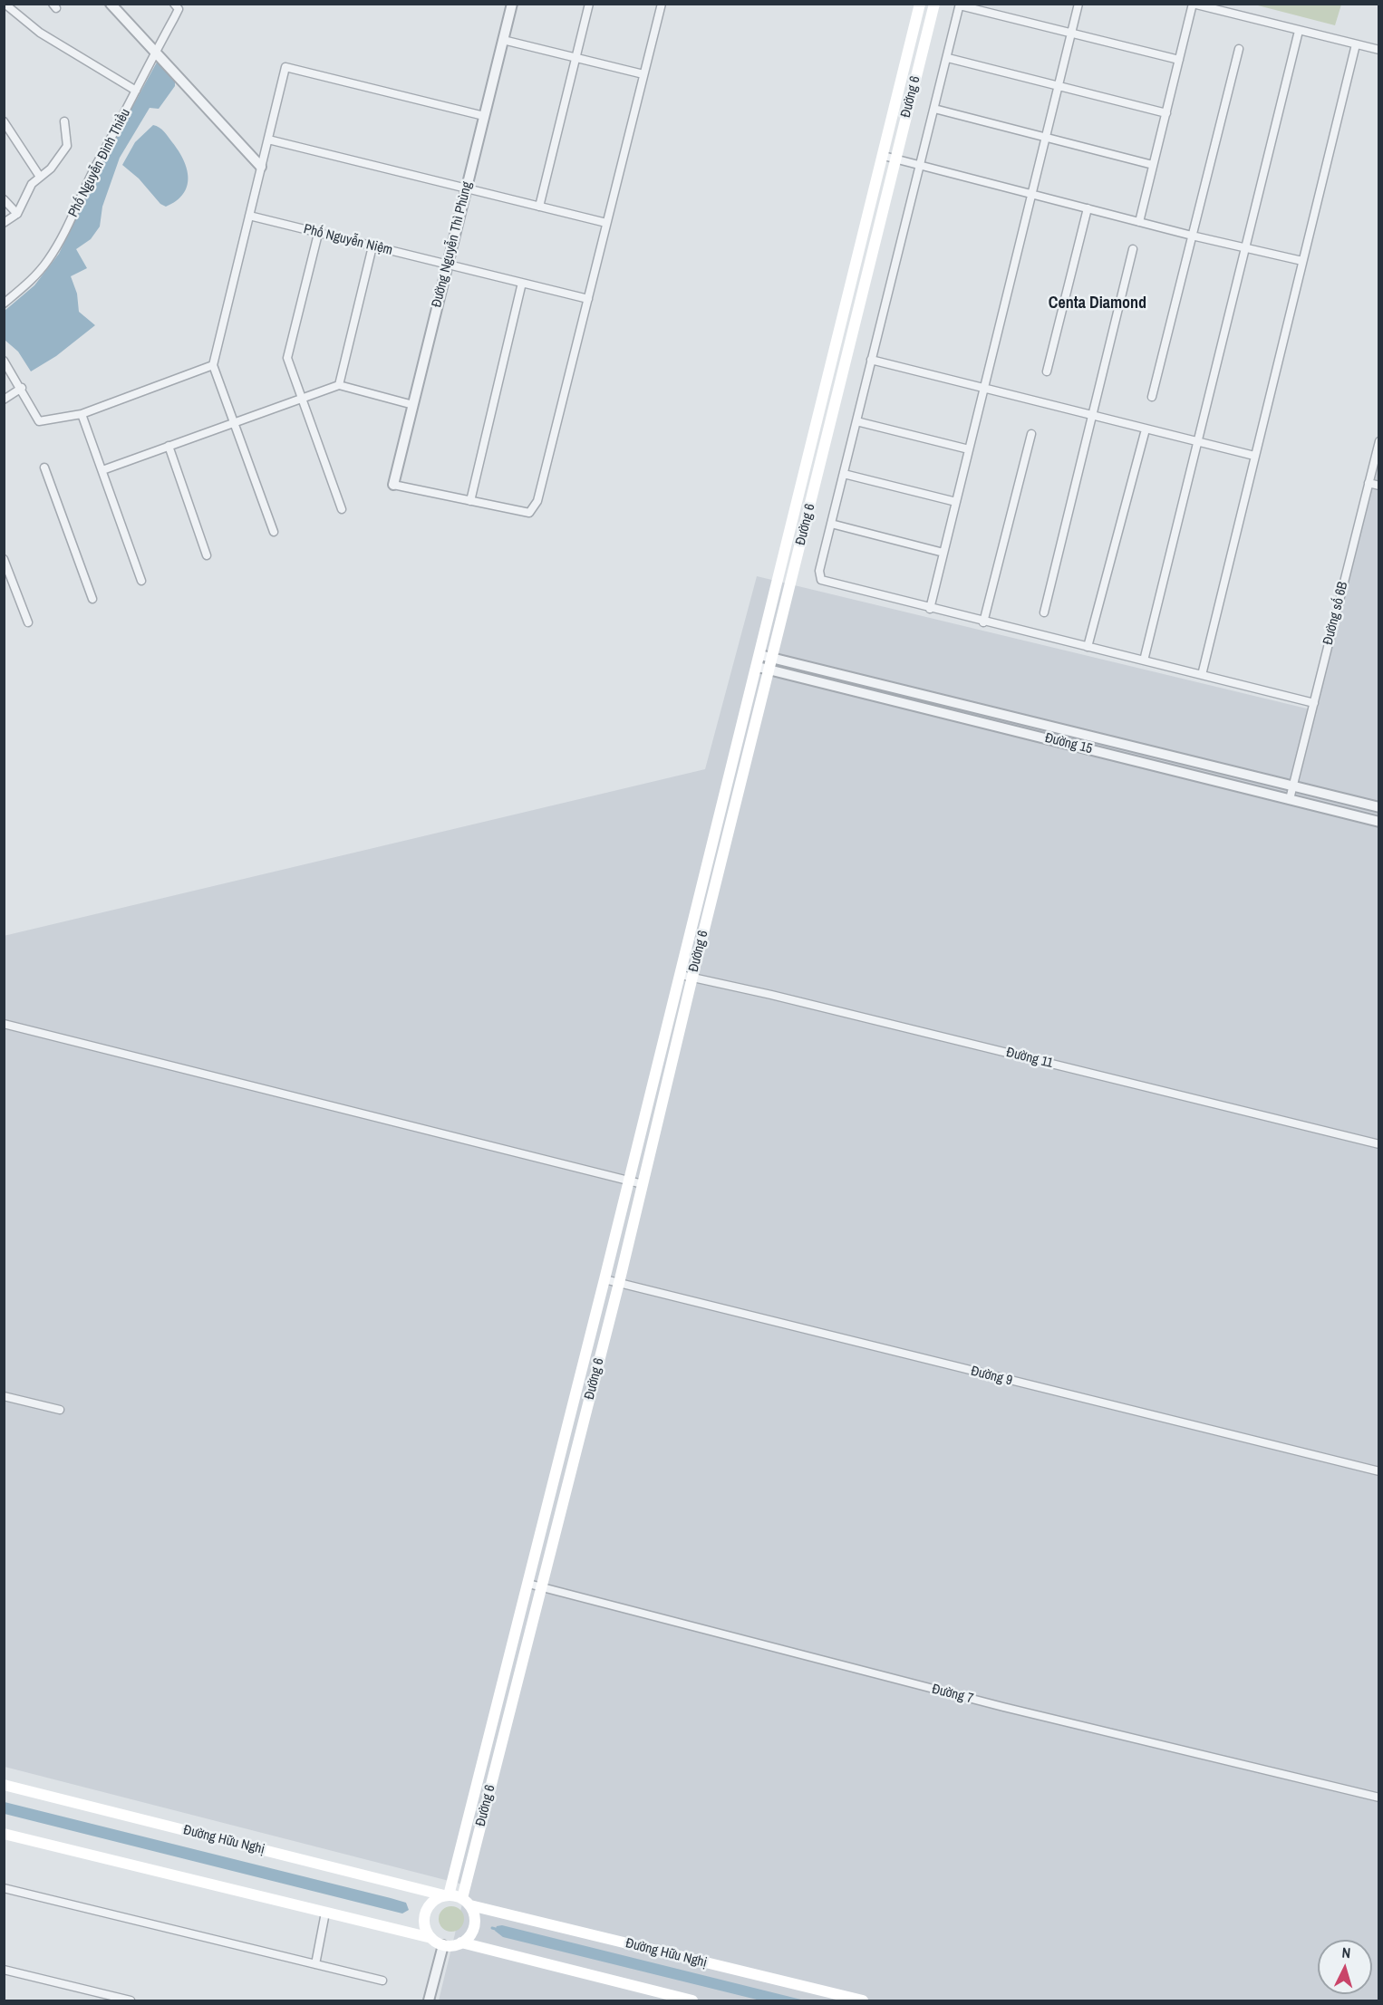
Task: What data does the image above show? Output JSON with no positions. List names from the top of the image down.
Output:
{
  "streets": {
    "main road": ["Đường 6", "Đường Hữu Nghị"],
    "street": [
      "Phố Nguyễn Đình Thiều",
      "Phố Nguyễn Niệm",
      "Đường Nguyễn Thì Phùng",
      "Đường số 6B",
      "Đường 15",
      "Đường 11",
      "Đường 9",
      "Đường 7"
    ]
  },
  "crossings": [
    ["Đường 6", "Đường 15"],
    ["Đường 6", "Đường 11"],
    ["Đường 6", "Đường 9"],
    ["Đường 6", "Đường 7"],
    ["Đường 6", "Đường Hữu Nghị"],
    ["Phố Nguyễn Niệm", "Đường Nguyễn Thì Phùng"],
    ["Đường số 6B", "Đường 15"]
  ],
  "districts": ["Centa Diamond"],
  "north": "top"
}
